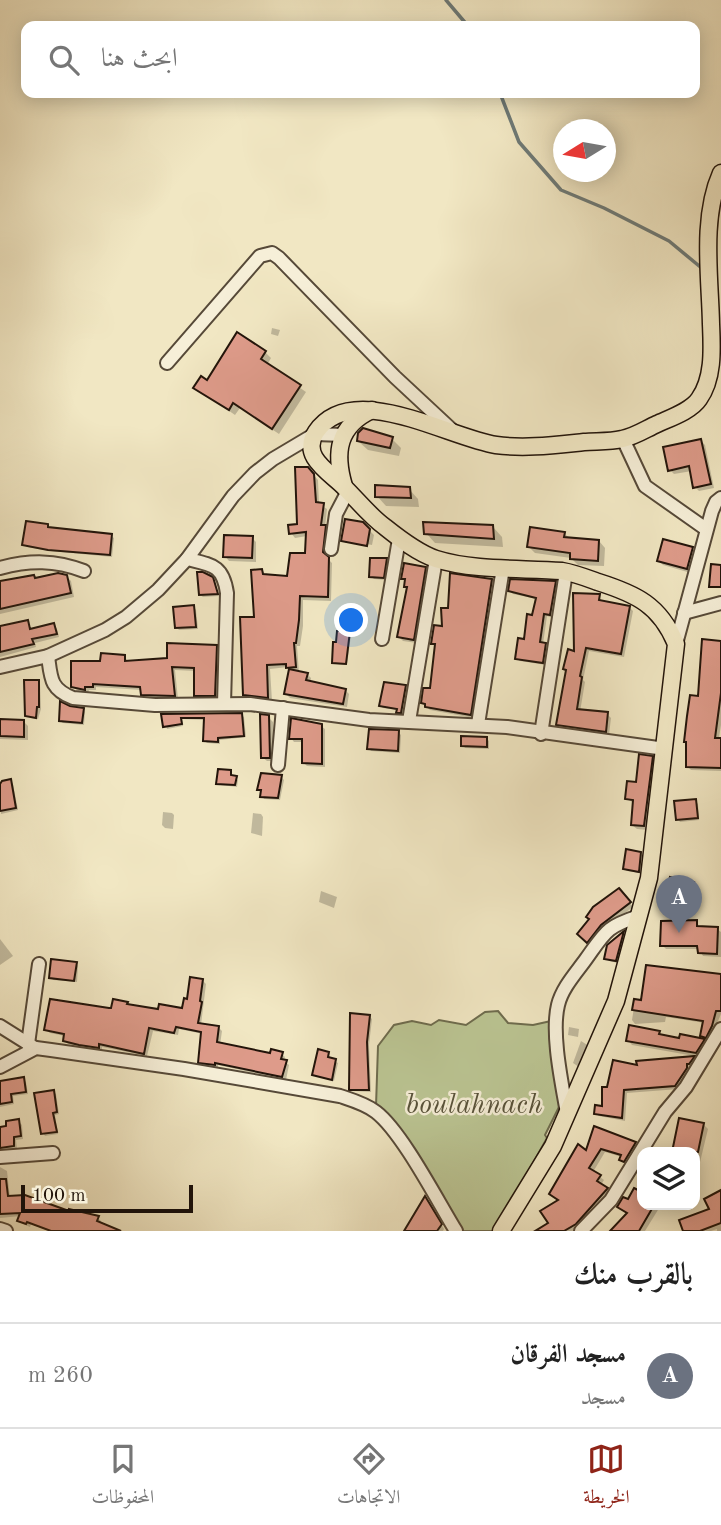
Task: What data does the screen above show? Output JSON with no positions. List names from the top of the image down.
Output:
{
  "parks": ["boulahnach"],
  "scale_bar": "100 m",
  "north": "left",
  "page": {
    "search": "ابحث هنا",
    "pins": "A",
    "scale": "100 m",
    "heading": "بالقرب منك",
    "list": [
      {
        "mark": "A",
        "name": "مسجد الفرقان",
        "note": "مسجد",
        "value": "260 m"
      }
    ],
    "nav": ["الخريطة", "الاتجاهات", "المحفوظات"]
  }
}
